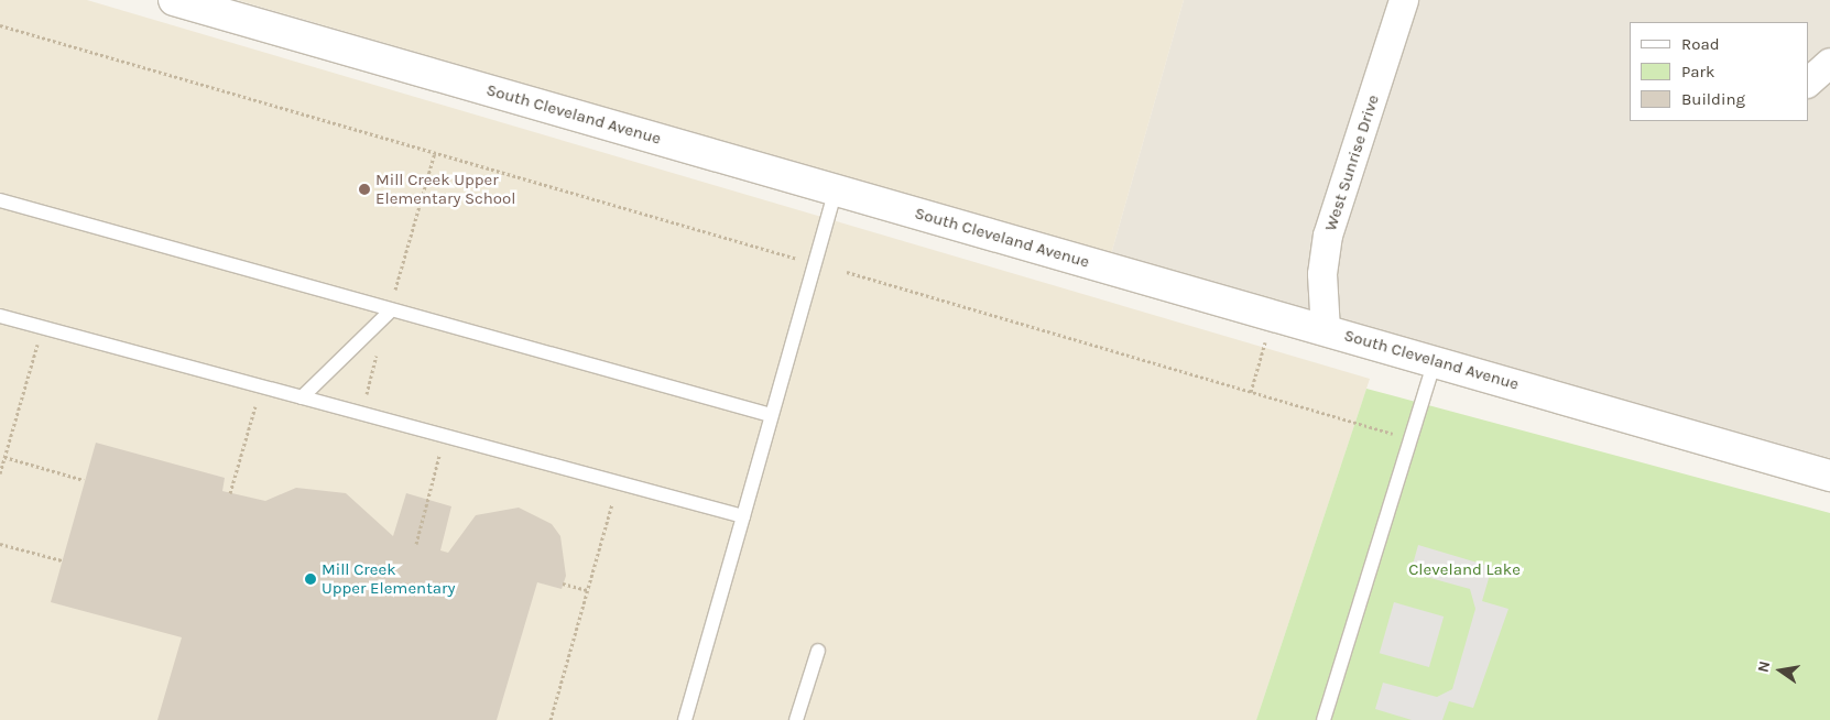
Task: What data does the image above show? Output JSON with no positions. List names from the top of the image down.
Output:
{
  "streets": {
    "street": ["South Cleveland Avenue", "West Sunrise Drive"]
  },
  "crossings": [
    ["South Cleveland Avenue", "West Sunrise Drive"]
  ],
  "parks": ["Cleveland Lake"],
  "places": ["Mill Creek Upper Elementary School", "Mill Creek Upper Elementary"],
  "legend": ["Road", "Park", "Building"],
  "north": "left"
}
